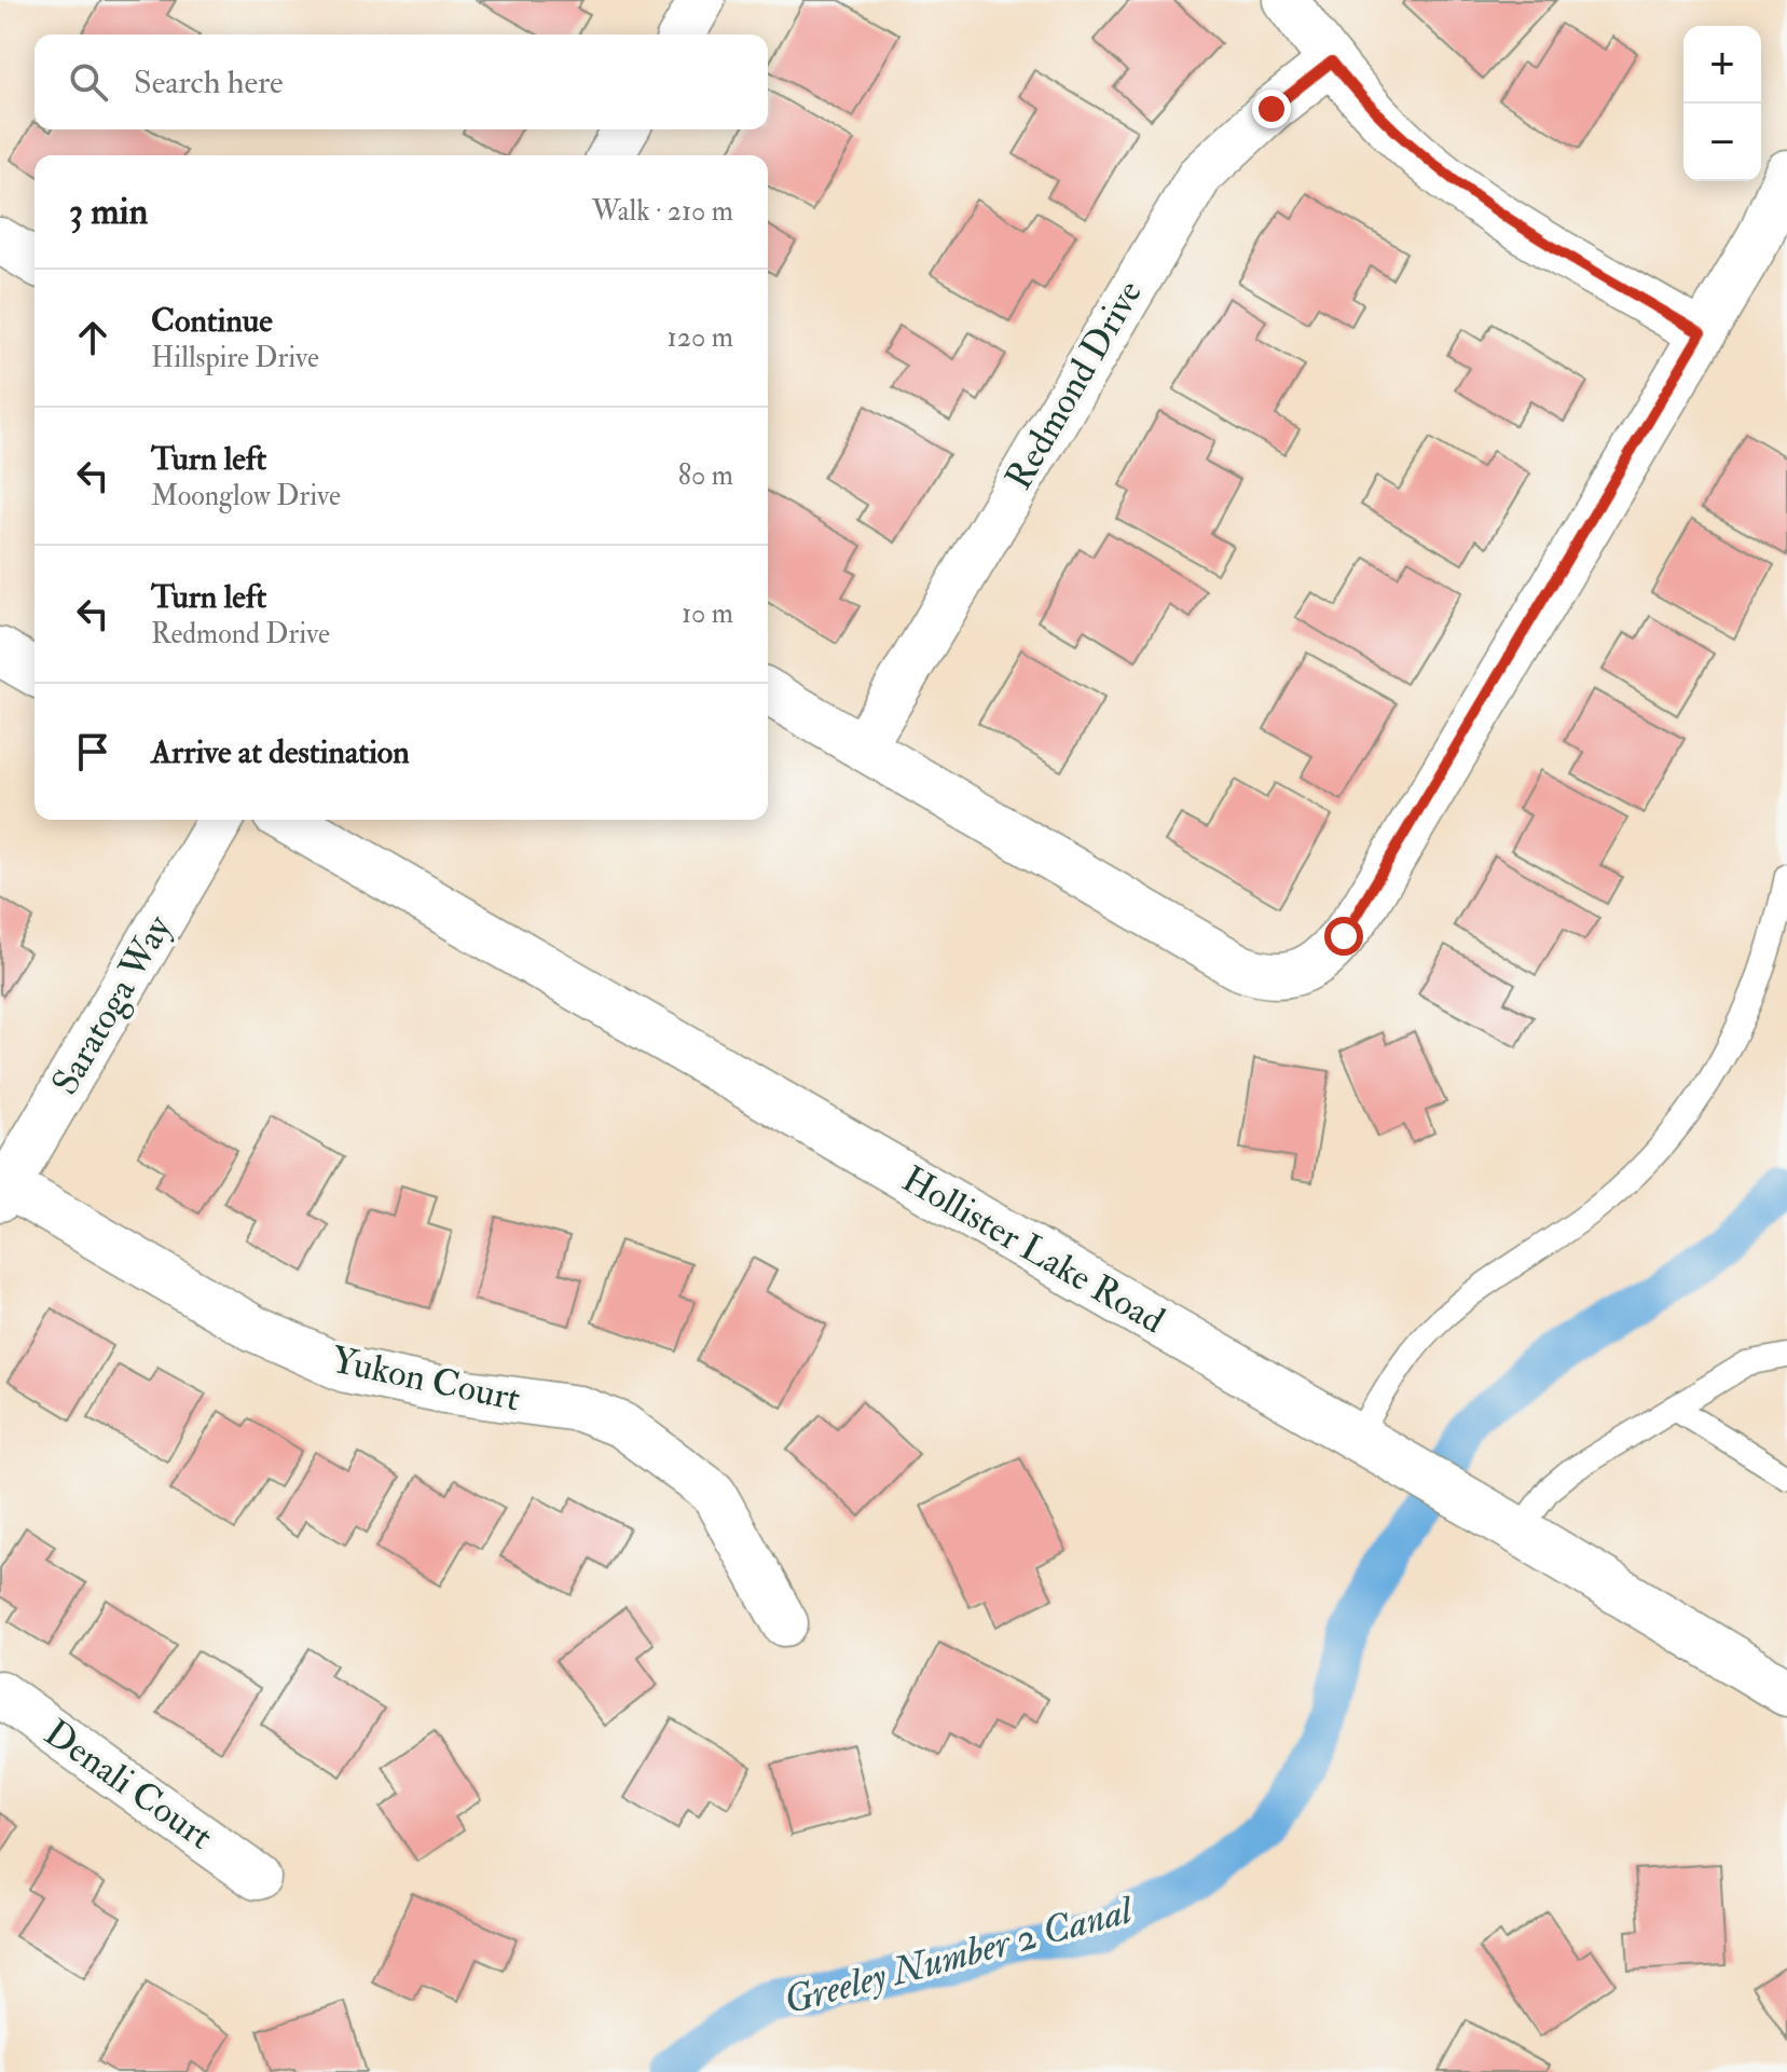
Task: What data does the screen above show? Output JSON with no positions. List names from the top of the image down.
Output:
{
  "streets": {
    "street": [
      "Redmond Drive",
      "Saratoga Way",
      "Hollister Lake Road",
      "Yukon Court",
      "Denali Court"
    ]
  },
  "crossings": [
    ["Saratoga Way", "Yukon Court"]
  ],
  "water": ["Greeley Number 2 Canal"],
  "page": {
    "map_buttons": ["+", "−"],
    "search": "Search here",
    "heading": ["3 min", "Walk · 210 m"],
    "list": [
      ["Continue", "Hillspire Drive", "120 m"],
      ["Turn left", "Moonglow Drive", "80 m"],
      ["Turn left", "Redmond Drive", "10 m"],
      "Arrive at destination"
    ]
  }
}
